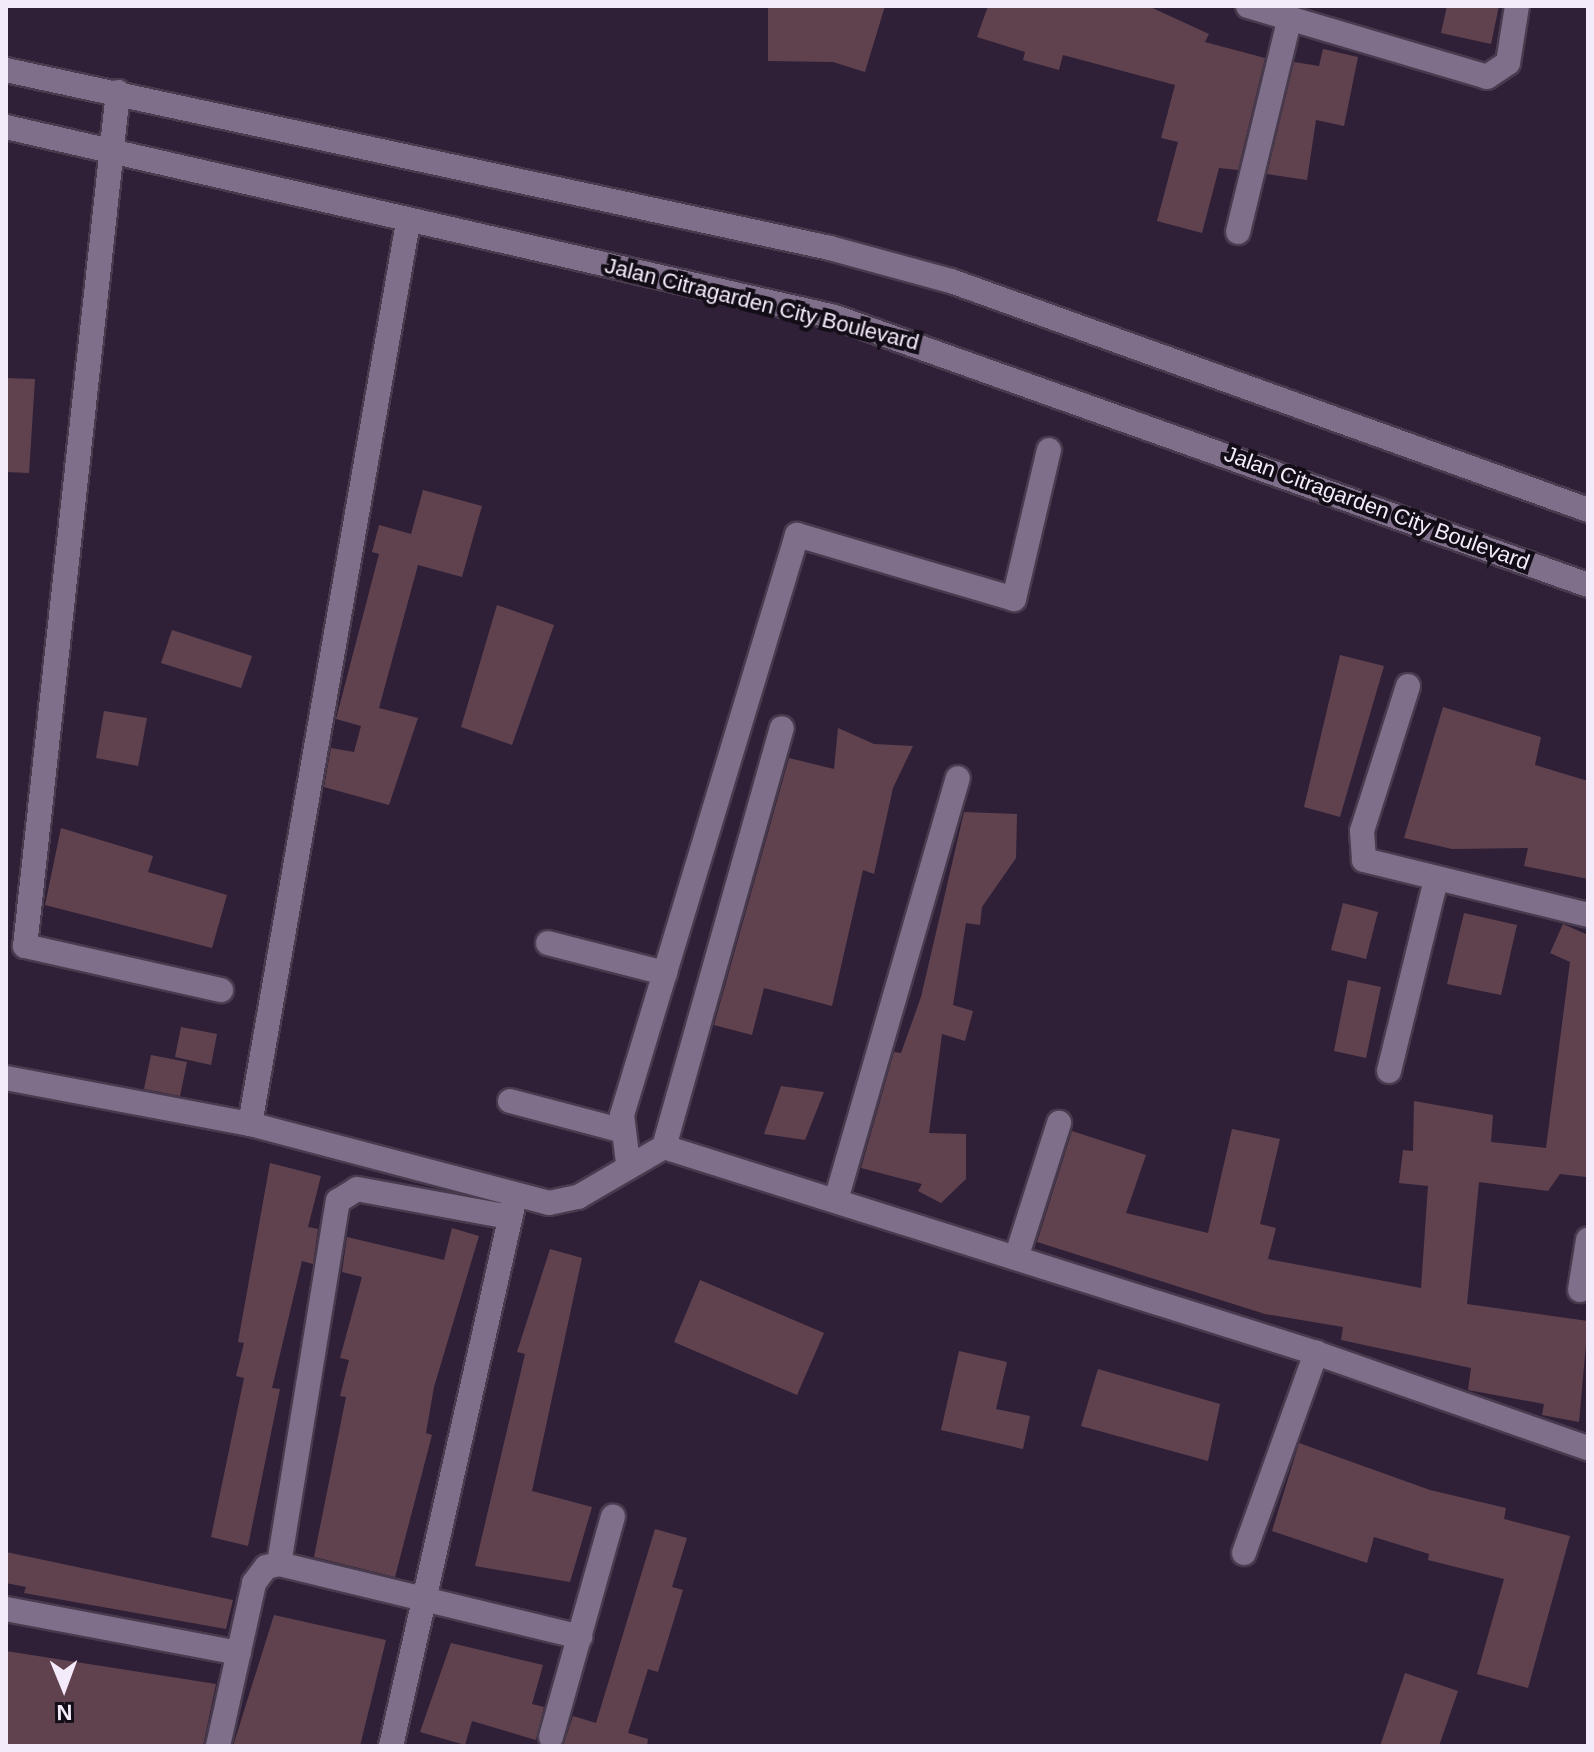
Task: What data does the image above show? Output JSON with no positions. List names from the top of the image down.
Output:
{
  "streets": {
    "street": ["Jalan Citragarden City Boulevard"]
  },
  "north": "bottom"
}
